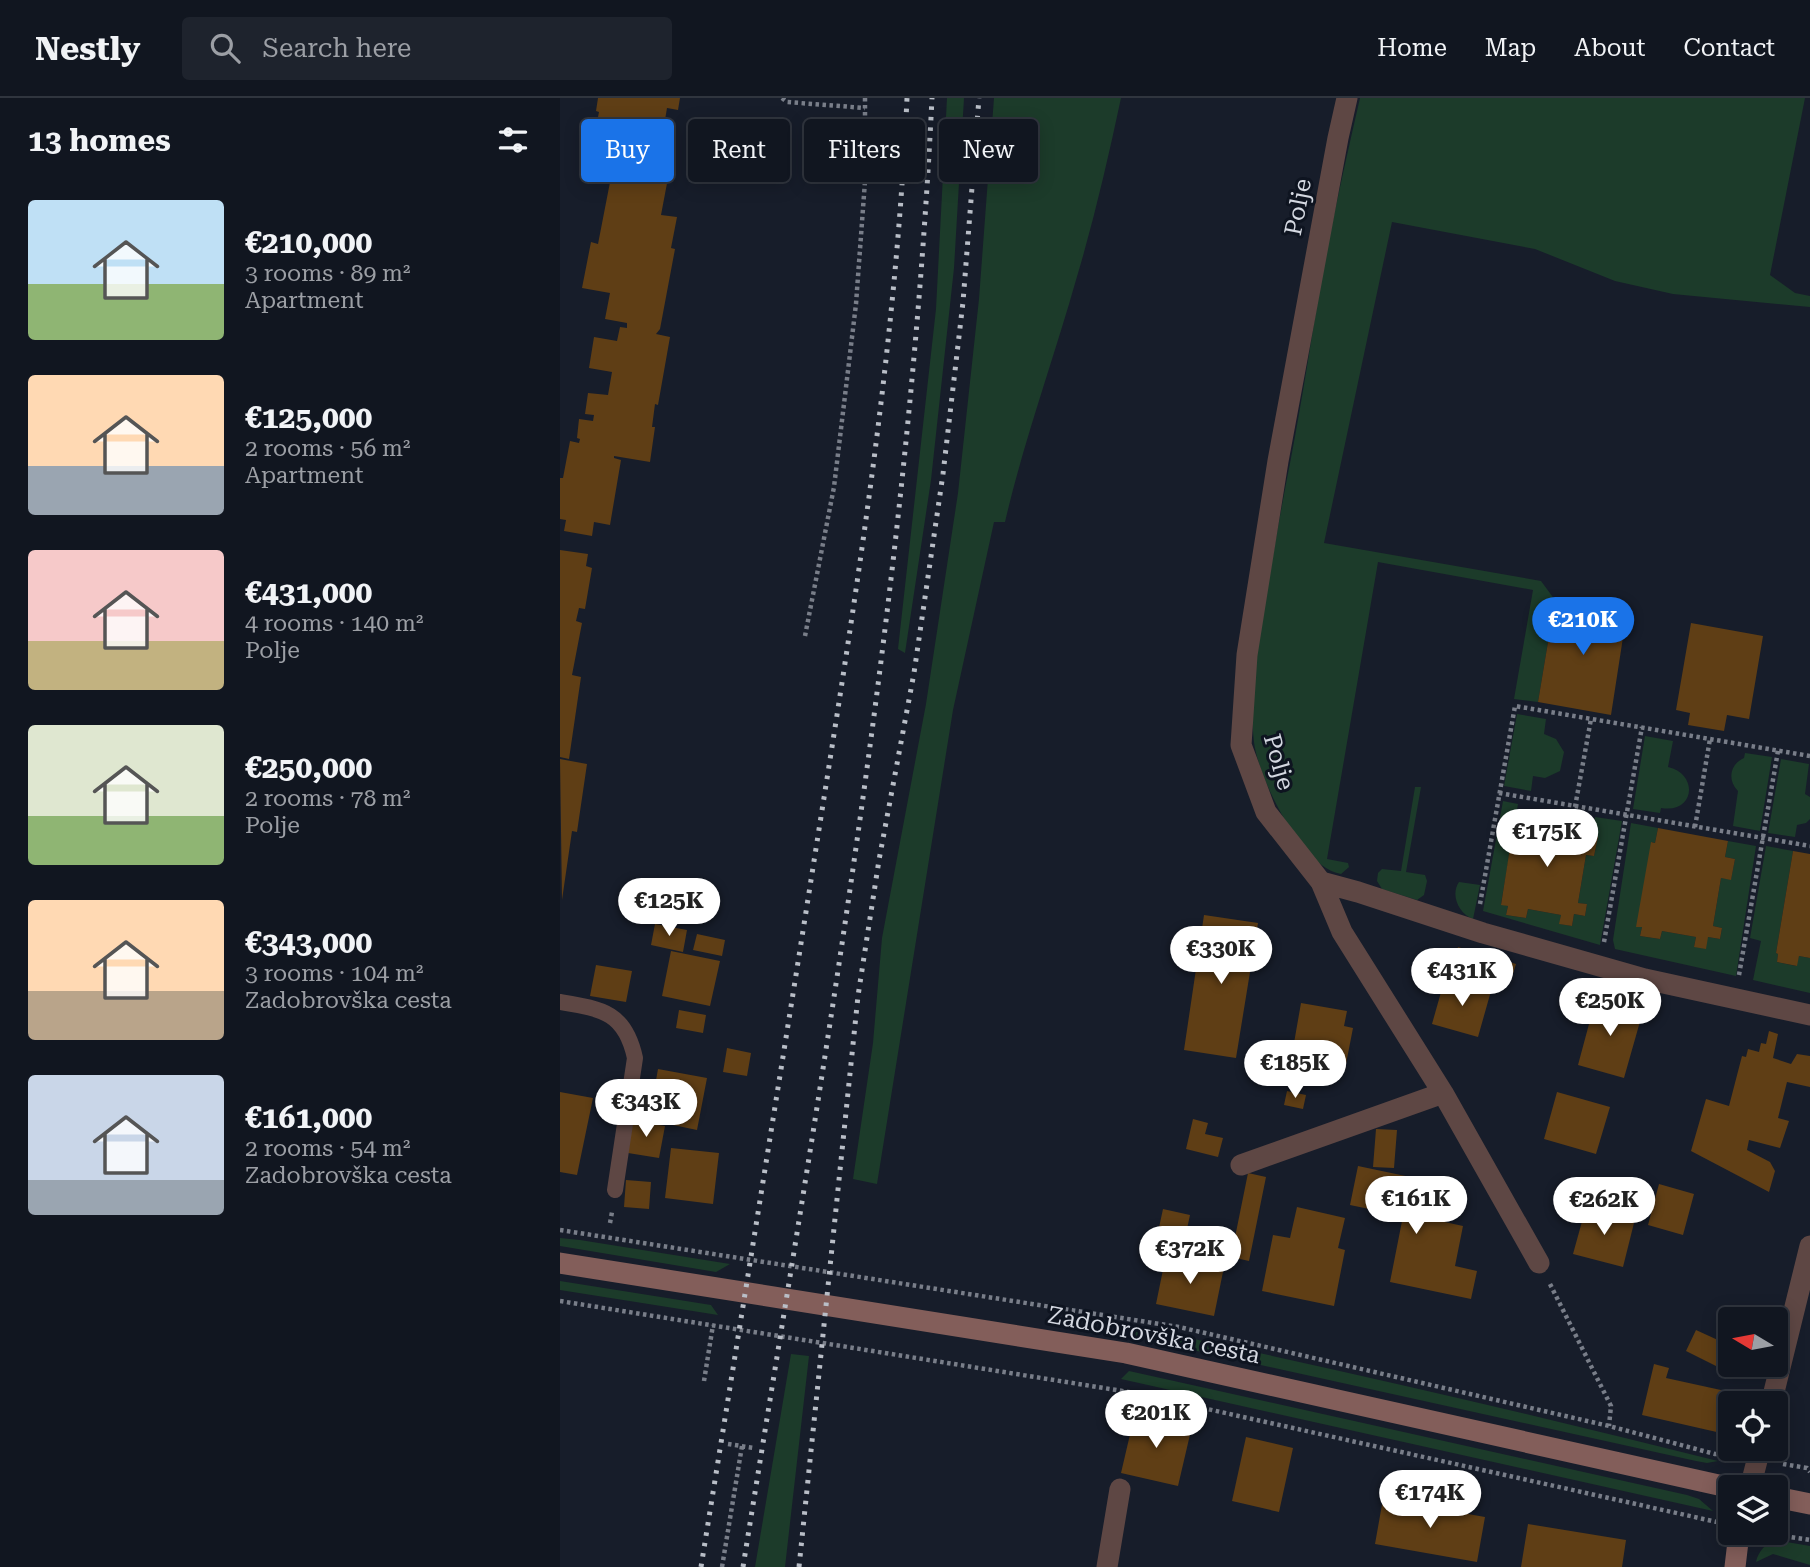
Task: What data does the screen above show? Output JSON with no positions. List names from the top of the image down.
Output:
{
  "streets": {
    "main road": ["Zadobrovška cesta"],
    "street": ["Polje"]
  },
  "north": "left",
  "page": {
    "header": "Nestly",
    "search": "Search here",
    "nav": [
      "Home",
      "Map",
      "About",
      "Contact"
    ],
    "heading": "13 homes",
    "chip": [
      "Buy",
      "Rent",
      "Filters",
      "New"
    ],
    "list": [
      {
        "name": "€210,000",
        "note": "3 rooms · 89 m² · Apartment"
      },
      {
        "name": "€125,000",
        "note": "2 rooms · 56 m² · Apartment"
      },
      {
        "name": "€431,000",
        "note": "4 rooms · 140 m² · Polje"
      },
      {
        "name": "€250,000",
        "note": "2 rooms · 78 m² · Polje"
      },
      {
        "name": "€343,000",
        "note": "3 rooms · 104 m² · Zadobrovška cesta"
      },
      {
        "name": "€161,000",
        "note": "2 rooms · 54 m² · Zadobrovška cesta"
      }
    ],
    "price": [
      "€210K",
      "€175K",
      "€125K",
      "€330K",
      "€431K",
      "€250K",
      "€185K",
      "€343K",
      "€161K",
      "€262K",
      "€372K",
      "€201K",
      "€174K"
    ]
  }
}
